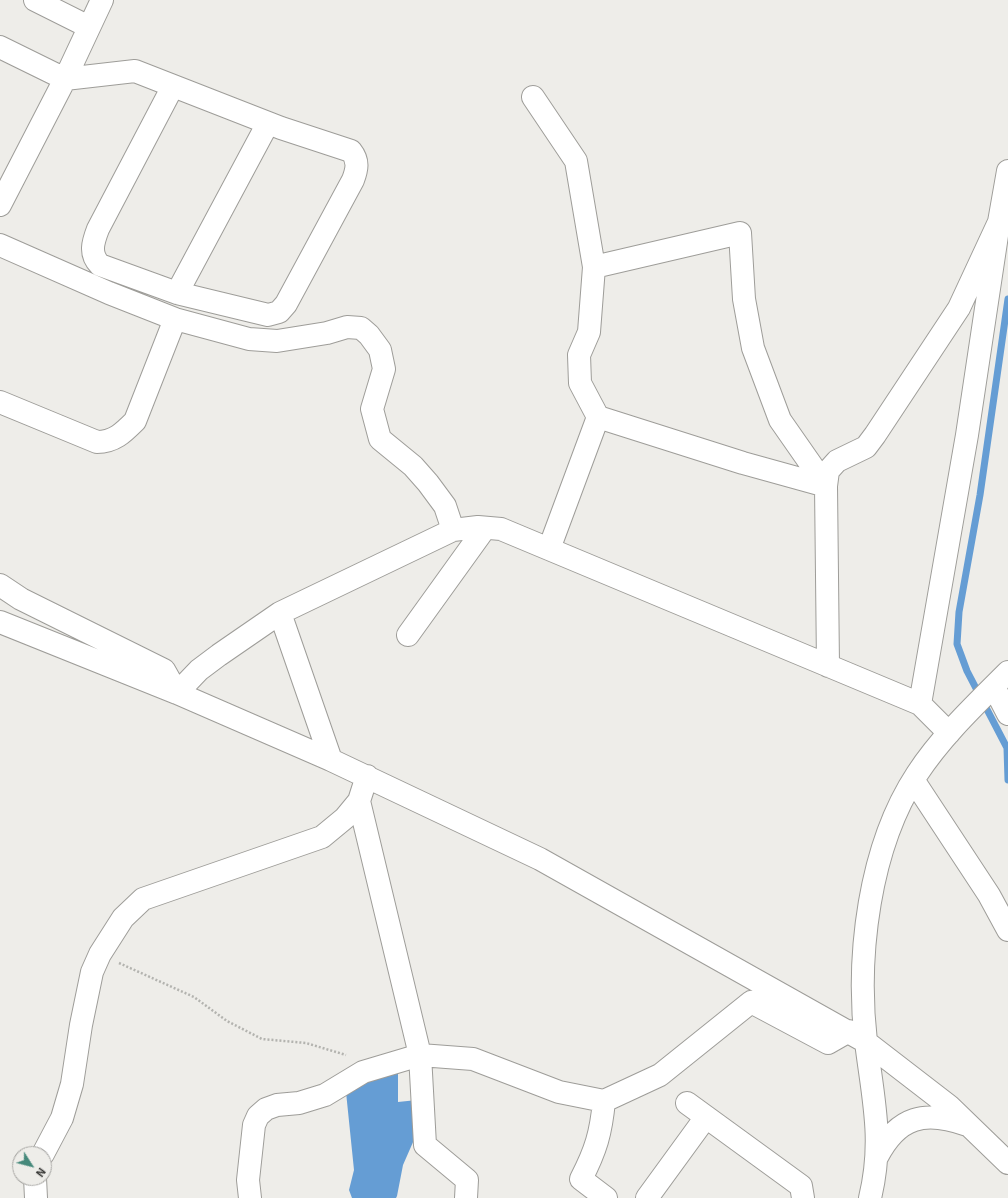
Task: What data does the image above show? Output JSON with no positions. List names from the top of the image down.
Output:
{
  "north": "bottom right"
}
